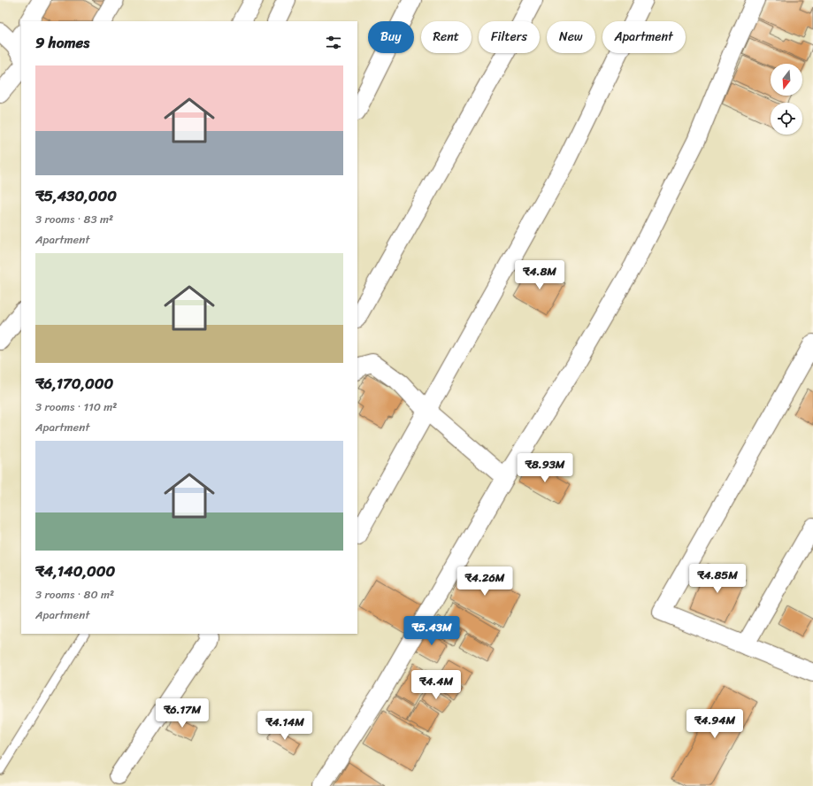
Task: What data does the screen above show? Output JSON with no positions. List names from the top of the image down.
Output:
{
  "north": "bottom",
  "page": {
    "chip": [
      "Buy",
      "Rent",
      "Filters",
      "New",
      "Apartment"
    ],
    "heading": "9 homes",
    "list": [
      {
        "name": "₹5,430,000",
        "note": "3 rooms · 83 m² · Apartment"
      },
      {
        "name": "₹6,170,000",
        "note": "3 rooms · 110 m² · Apartment"
      },
      {
        "name": "₹4,140,000",
        "note": "3 rooms · 80 m² · Apartment"
      }
    ],
    "price": [
      "₹4.8M",
      "₹8.93M",
      "₹4.85M",
      "₹4.26M",
      "₹5.43M",
      "₹4.4M",
      "₹6.17M",
      "₹4.94M",
      "₹4.14M"
    ]
  }
}
